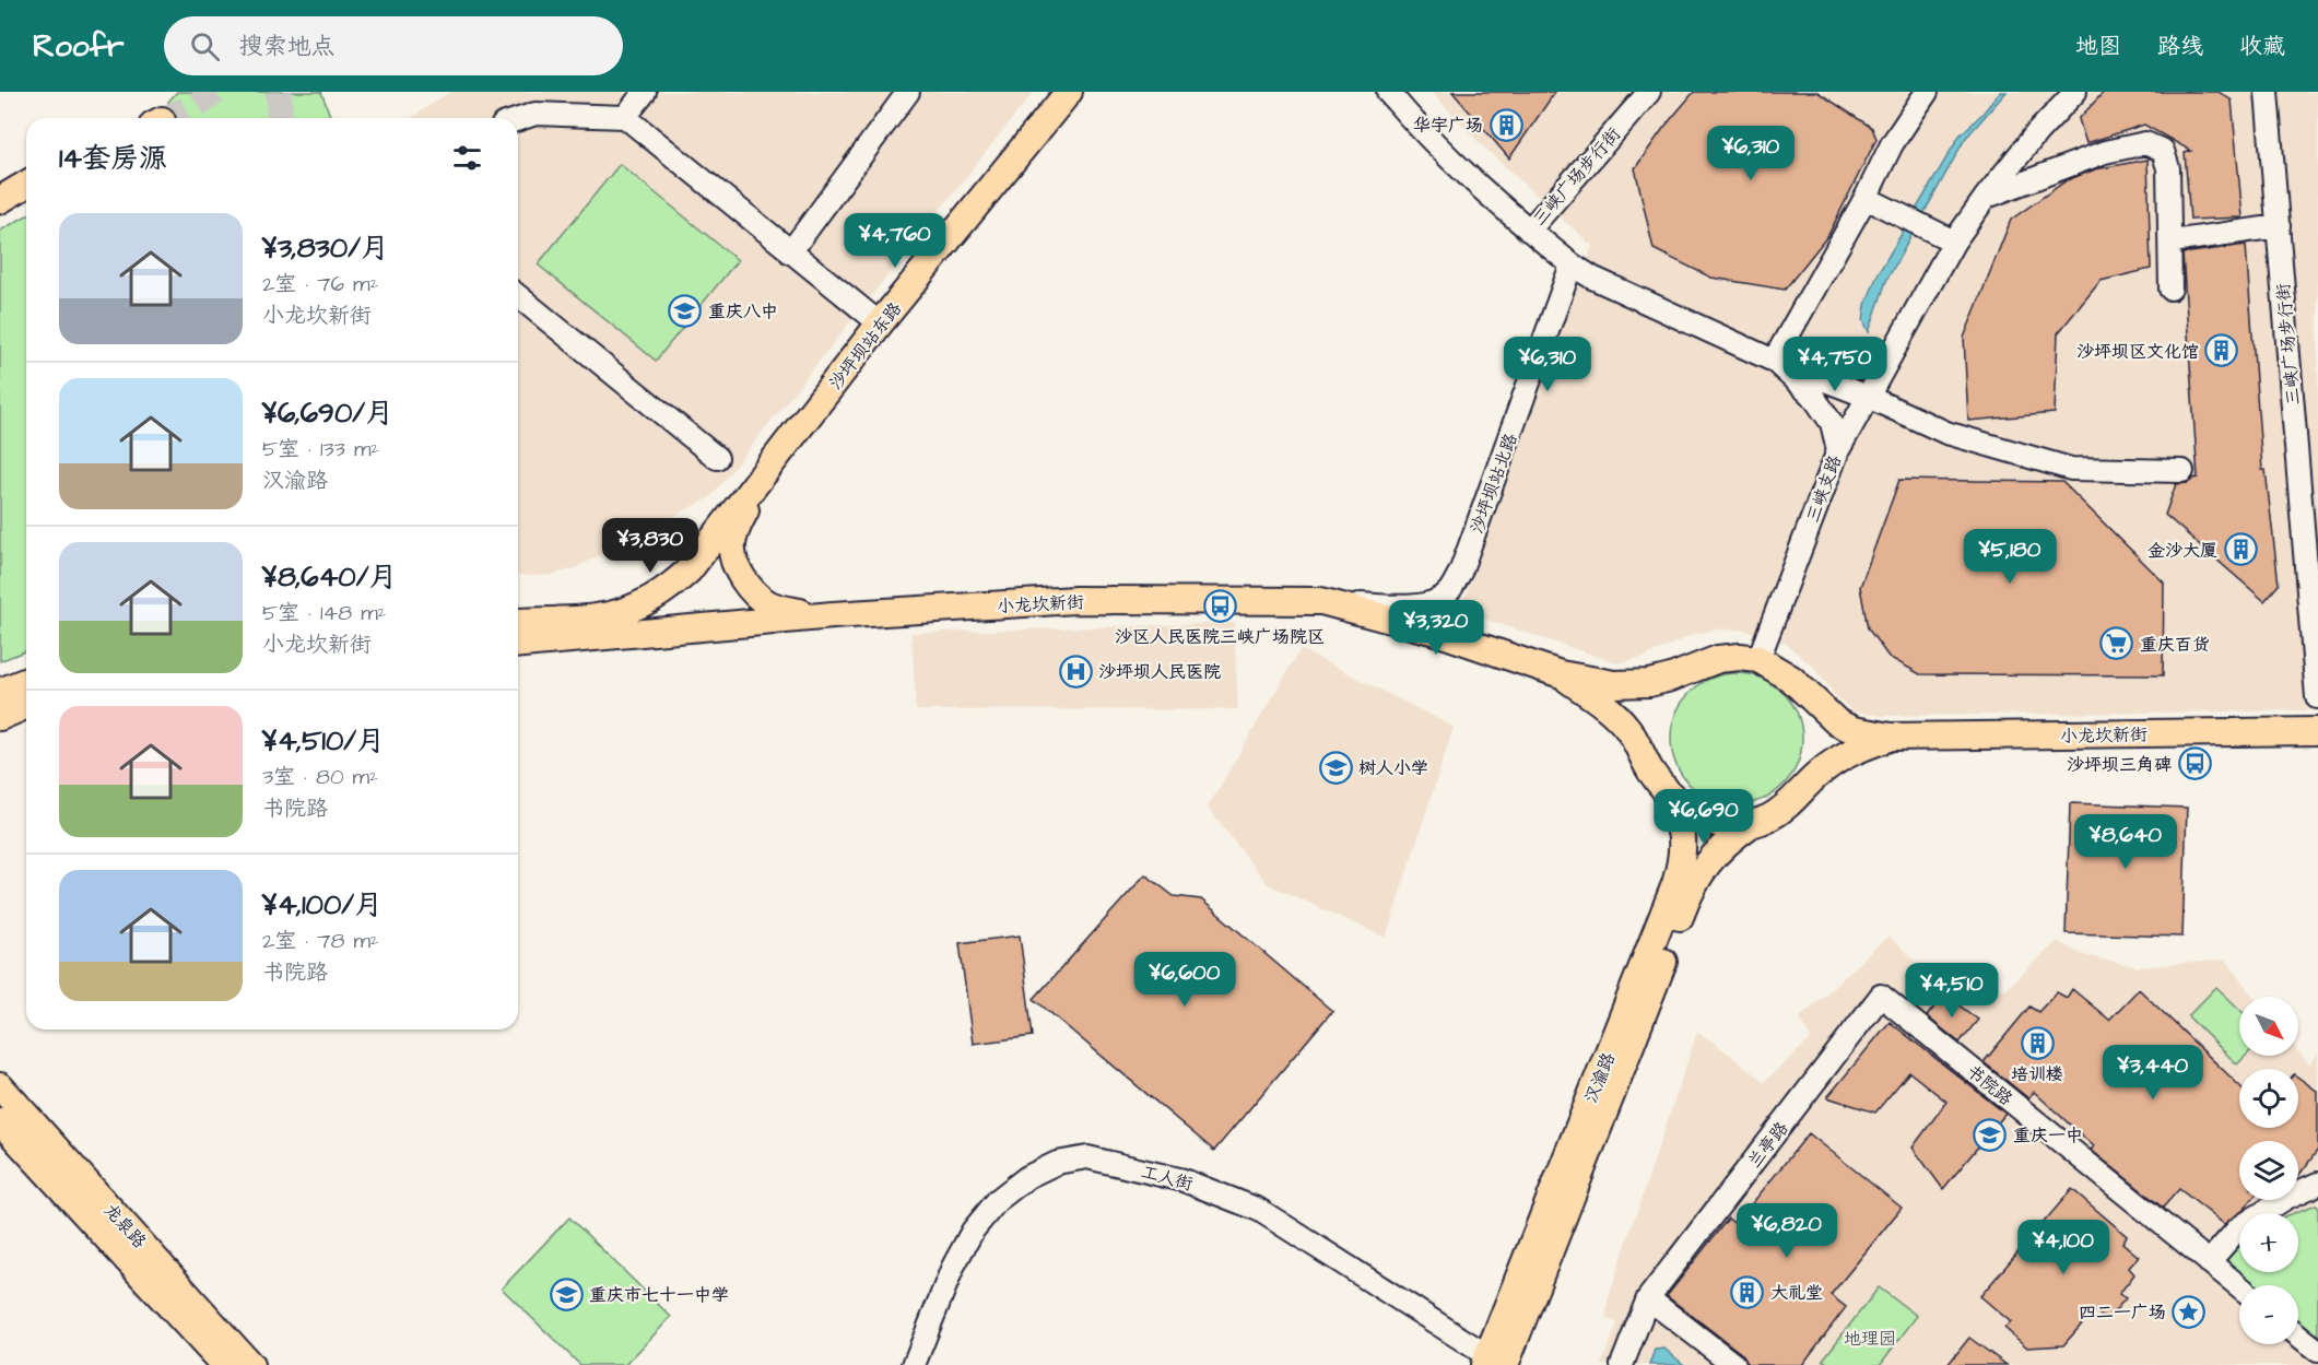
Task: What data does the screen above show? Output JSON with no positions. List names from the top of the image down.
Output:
{
  "streets": {
    "main road": [
      "沙坪坝站东路",
      "小龙坎新街",
      "汉渝路",
      "龙泉路"
    ],
    "street": [
      "三峡广场步行街",
      "沙坪坝站北路",
      "三峡支路",
      "书院路",
      "兰亭路",
      "工人街"
    ]
  },
  "crossings": [
    ["沙坪坝站北路", "三峡支路"],
    ["沙坪坝站北路", "小龙坎新街"],
    ["三峡支路", "小龙坎新街"],
    ["小龙坎新街", "汉渝路"],
    ["汉渝路", "工人街"],
    ["书院路", "兰亭路"]
  ],
  "parks": ["地理园"],
  "places": {
    "building": [
      "华宇广场",
      "沙坪坝区文化馆",
      "金沙大厦",
      "培训楼",
      "大礼堂"
    ],
    "school or university": [
      "重庆八中",
      "树人小学",
      "重庆一中",
      "重庆市七十一中学"
    ],
    "bus stop": ["沙区人民医院三峡广场院区", "沙坪坝三角碑"],
    "supermarket": ["重庆百货"],
    "hospital": ["沙坪坝人民医院"],
    "place": ["四二一广场"]
  },
  "north": "bottom right",
  "page": {
    "header": "Roofr",
    "search": "搜索地点",
    "nav": ["地图", "路线", "收藏"],
    "heading": "14套房源",
    "price": [
      "¥6,310",
      "¥4,760",
      "¥6,310",
      "¥4,750",
      "¥3,830",
      "¥5,180",
      "¥3,320",
      "¥6,690",
      "¥8,640",
      "¥6,600",
      "¥4,510",
      "¥3,440",
      "¥6,820",
      "¥4,100"
    ],
    "list": [
      {
        "name": "¥3,830/月",
        "note": "2室 · 76 m² · 小龙坎新街"
      },
      {
        "name": "¥6,690/月",
        "note": "5室 · 133 m² · 汉渝路"
      },
      {
        "name": "¥8,640/月",
        "note": "5室 · 148 m² · 小龙坎新街"
      },
      {
        "name": "¥4,510/月",
        "note": "3室 · 80 m² · 书院路"
      },
      {
        "name": "¥4,100/月",
        "note": "2室 · 78 m² · 书院路"
      }
    ],
    "map_buttons": ["+", "−"]
  }
}
